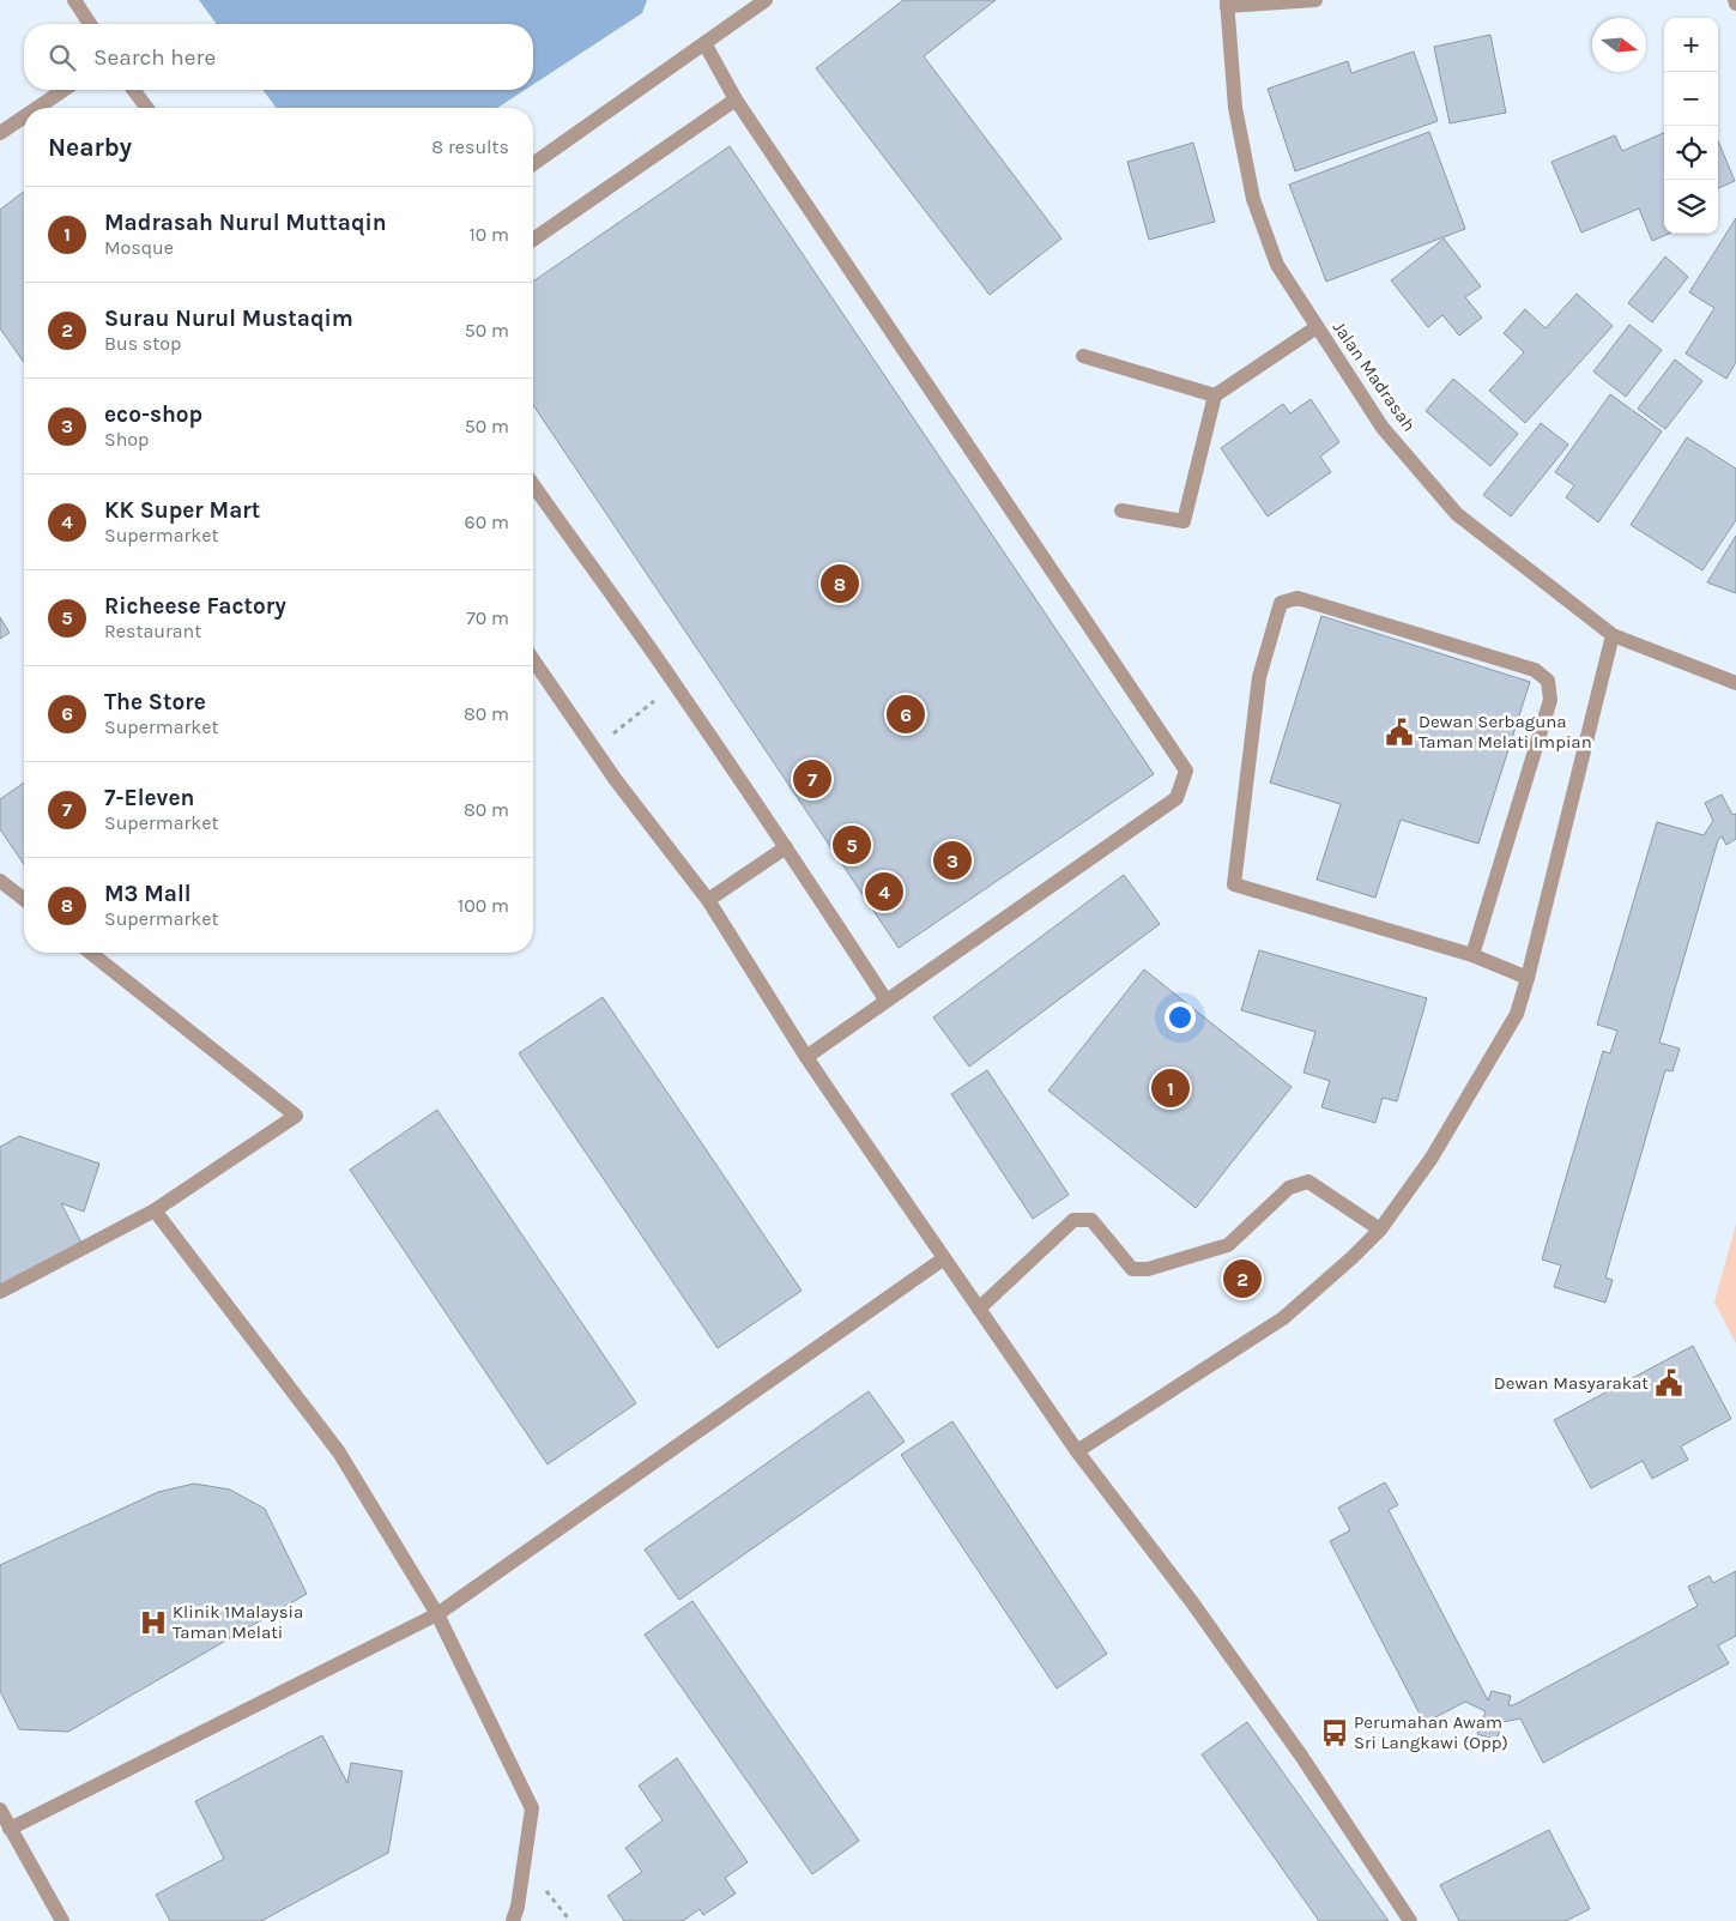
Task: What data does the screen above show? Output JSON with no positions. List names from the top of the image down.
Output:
{
  "streets": {
    "street": ["Jalan Madrasah"]
  },
  "places": {
    "public building": ["Dewan Serbaguna Taman Melati Impian", "Dewan Masyarakat"],
    "hospital": ["Klinik 1Malaysia Taman Melati"],
    "bus stop": ["Perumahan Awam Sri Langkawi (Opp)"]
  },
  "north": "right",
  "page": {
    "map_buttons": ["+", "−"],
    "search": "Search here",
    "heading": ["Nearby", "8 results"],
    "list": [
      {
        "mark": "1",
        "name": "Madrasah Nurul Muttaqin",
        "note": "Mosque",
        "value": "10 m"
      },
      {
        "mark": "2",
        "name": "Surau Nurul Mustaqim",
        "note": "Bus stop",
        "value": "50 m"
      },
      {
        "mark": "3",
        "name": "eco-shop",
        "note": "Shop",
        "value": "50 m"
      },
      {
        "mark": "4",
        "name": "KK Super Mart",
        "note": "Supermarket",
        "value": "60 m"
      },
      {
        "mark": "5",
        "name": "Richeese Factory",
        "note": "Restaurant",
        "value": "70 m"
      },
      {
        "mark": "6",
        "name": "The Store",
        "note": "Supermarket",
        "value": "80 m"
      },
      {
        "mark": "7",
        "name": "7-Eleven",
        "note": "Supermarket",
        "value": "80 m"
      },
      {
        "mark": "8",
        "name": "M3 Mall",
        "note": "Supermarket",
        "value": "100 m"
      }
    ],
    "pins": [
      "8",
      "6",
      "7",
      "5",
      "3",
      "4",
      "1",
      "2"
    ]
  }
}
